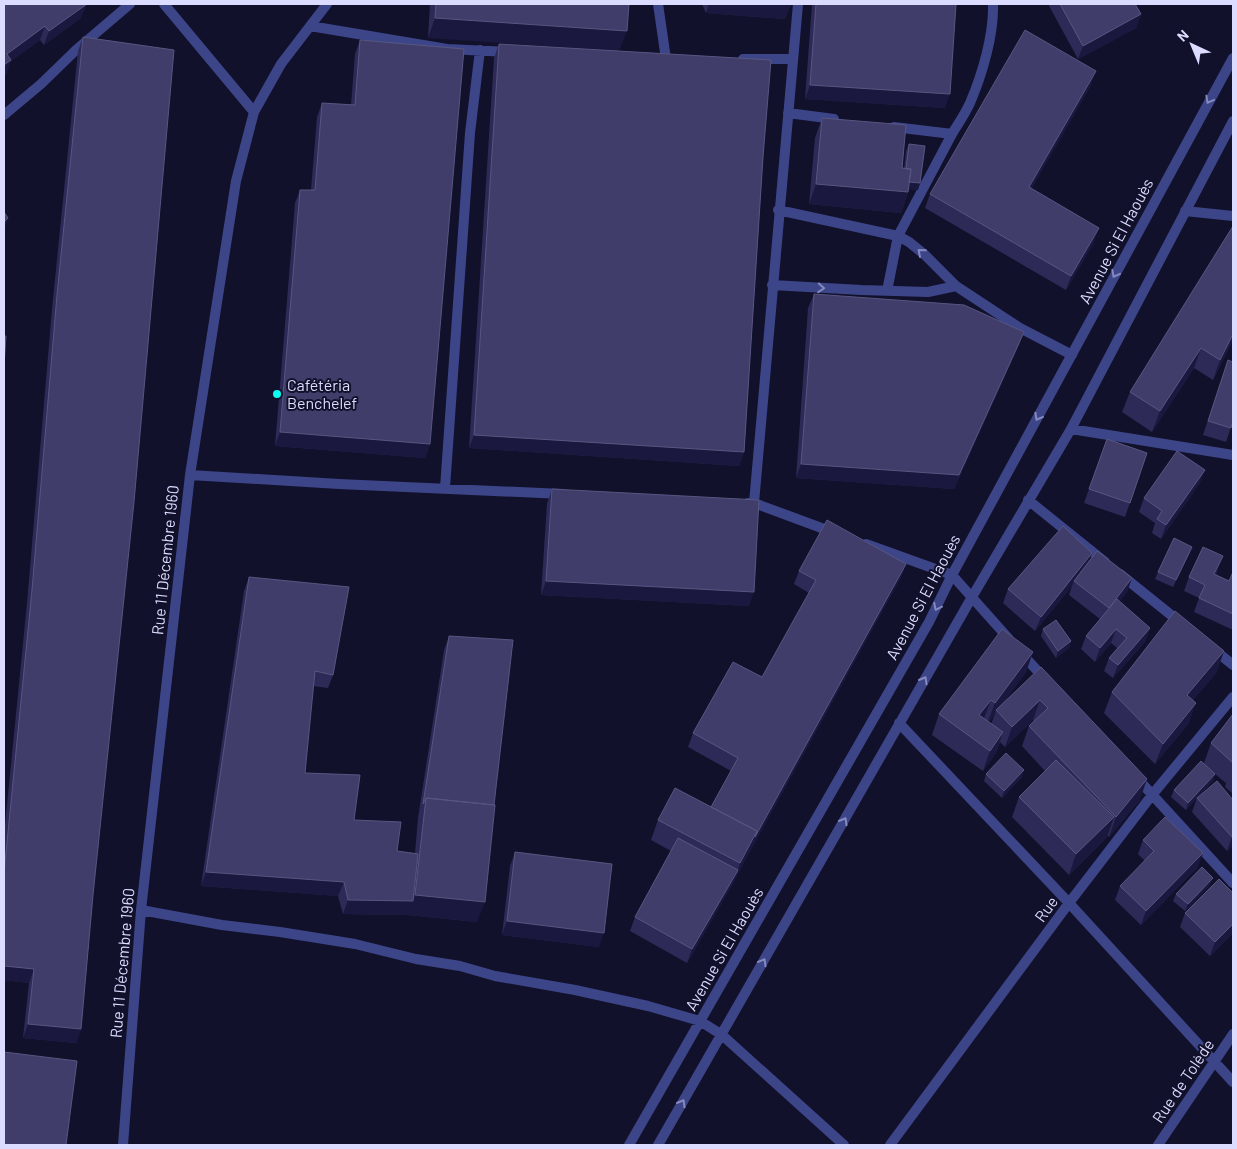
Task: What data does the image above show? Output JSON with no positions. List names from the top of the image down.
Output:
{
  "streets": {
    "street": [
      "Avenue Si El Haouès",
      "Rue 11 Décembre 1960",
      "Rue",
      "Rue de Tolède"
    ]
  },
  "places": ["Cafétéria Benchelef"],
  "north": "top left"
}
